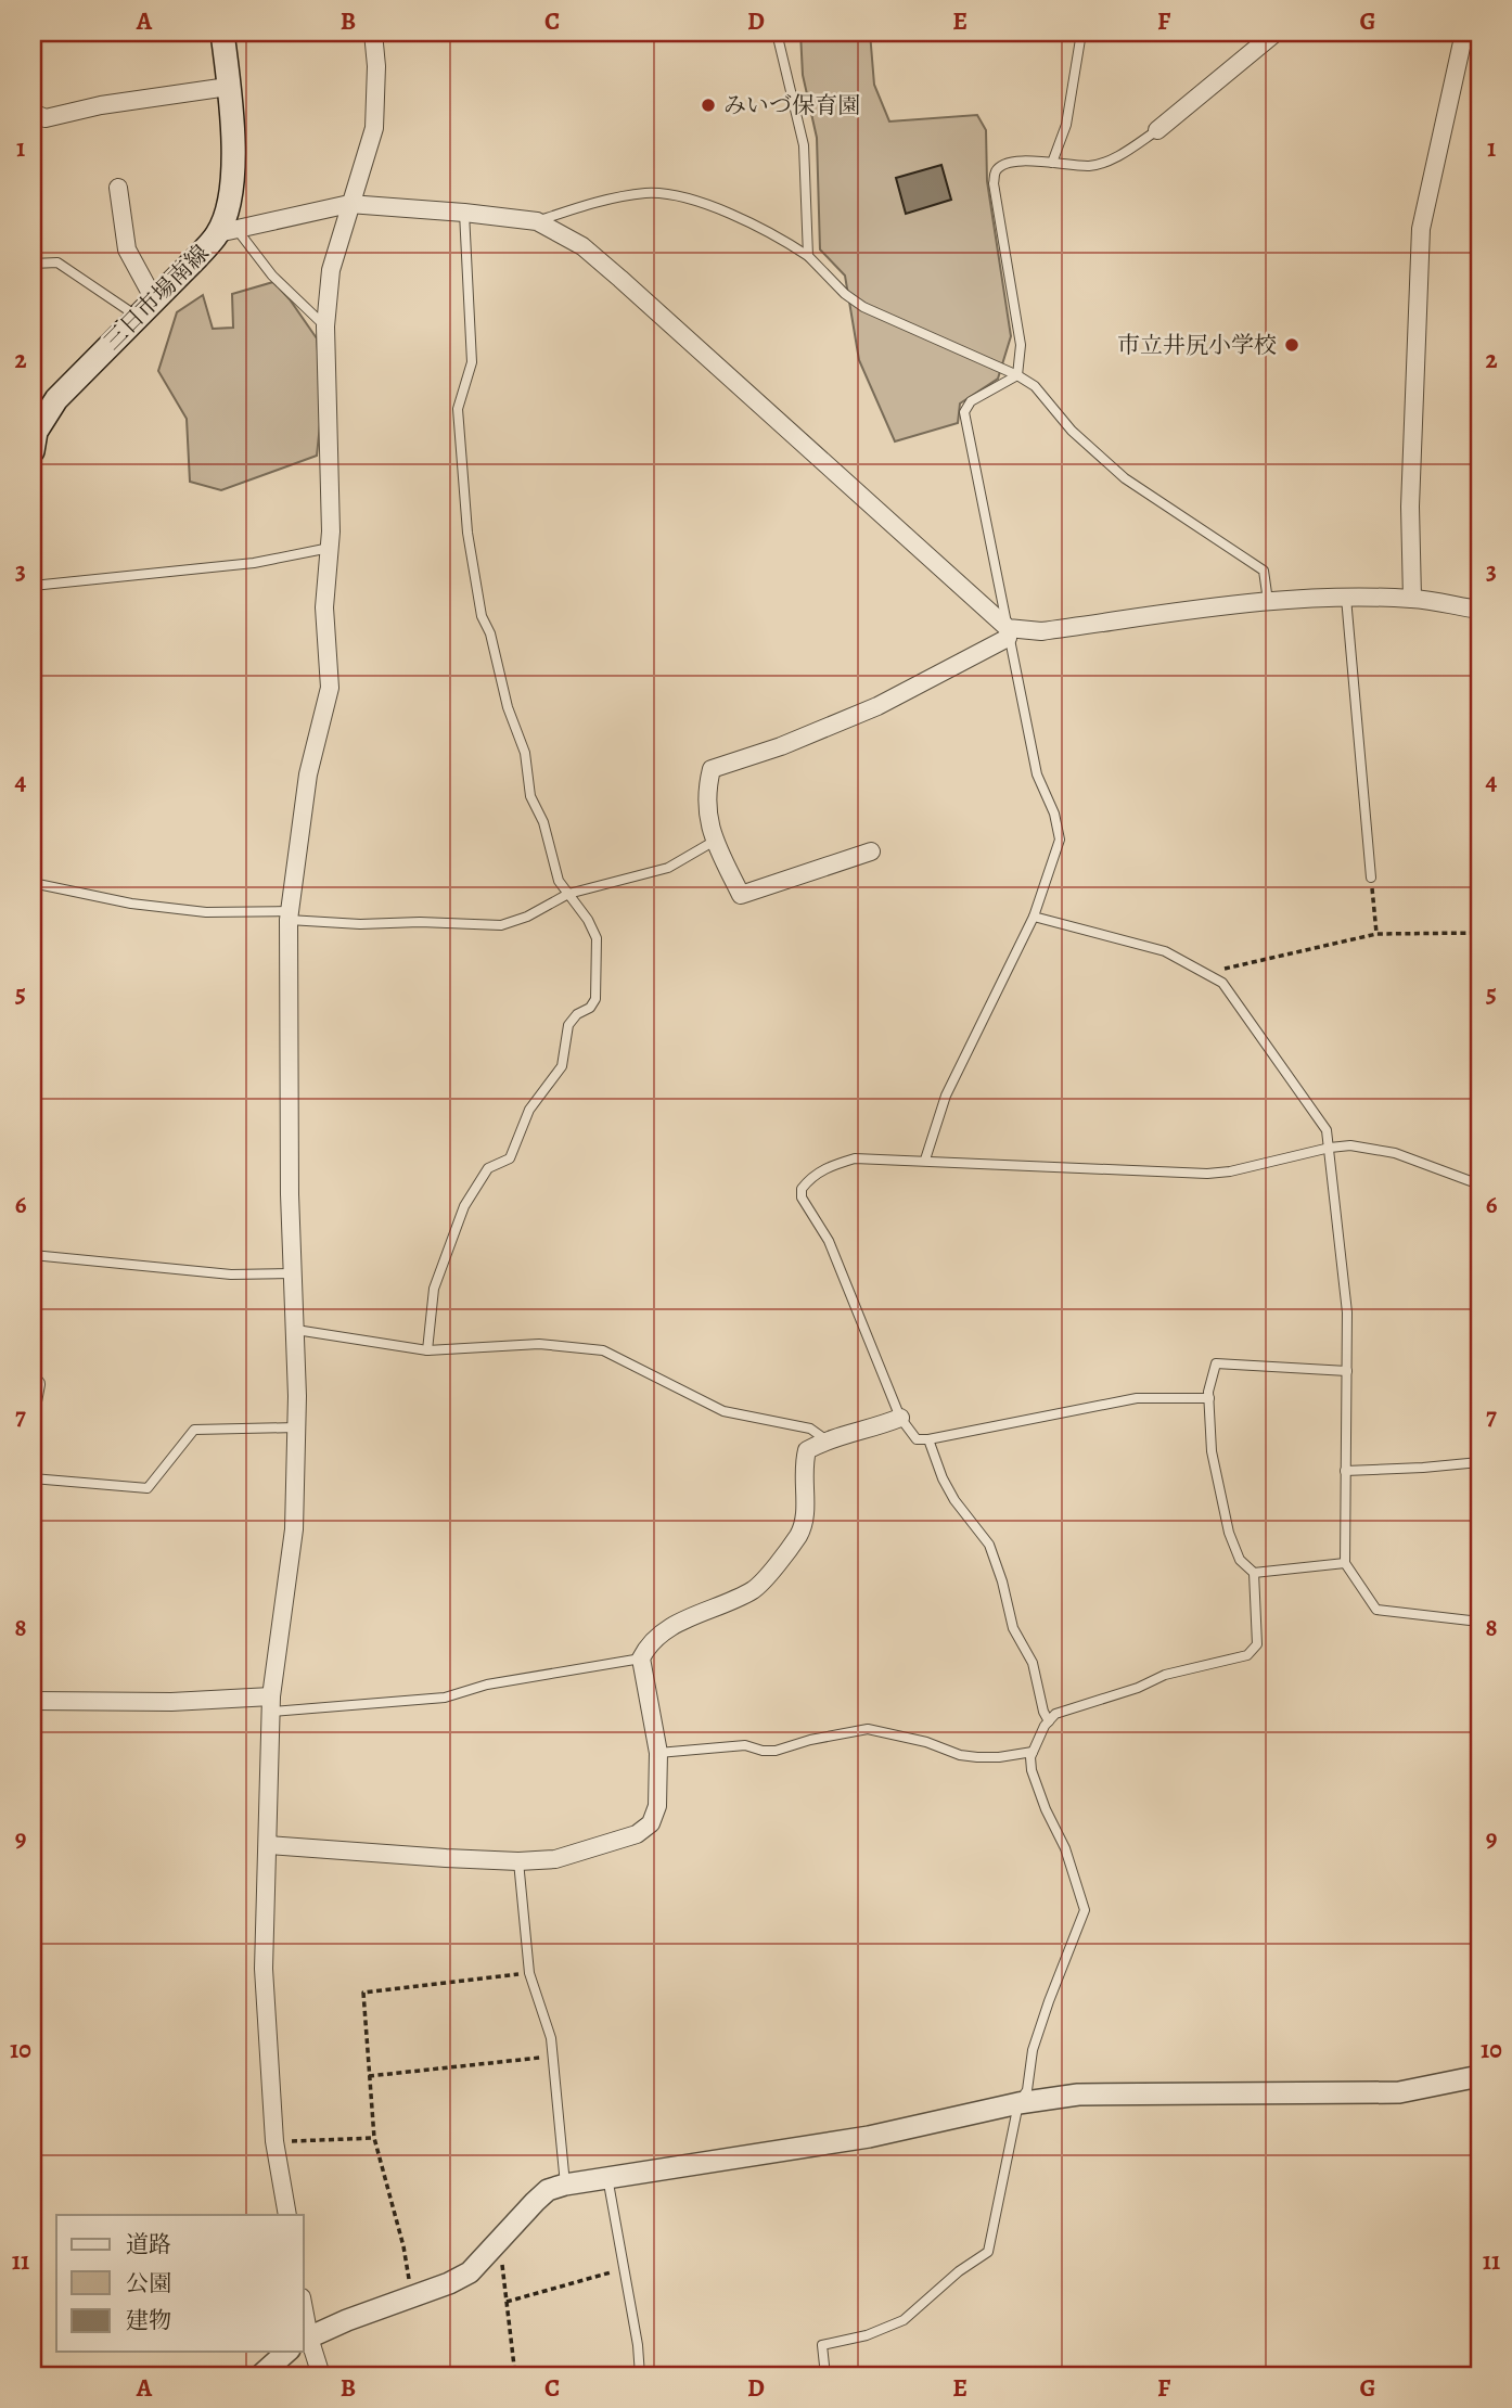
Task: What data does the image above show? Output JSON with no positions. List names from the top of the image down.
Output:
{
  "streets": {
    "main road": ["三日市場南線"]
  },
  "places": ["みいづ保育園", "市立井尻小学校"],
  "legend": ["道路", "公園", "建物"],
  "grid": {
    "columns": [
      "A",
      "B",
      "C",
      "D",
      "E",
      "F",
      "G"
    ],
    "rows": [
      "1",
      "2",
      "3",
      "4",
      "5",
      "6",
      "7",
      "8",
      "9",
      "10",
      "11"
    ]
  }
}
